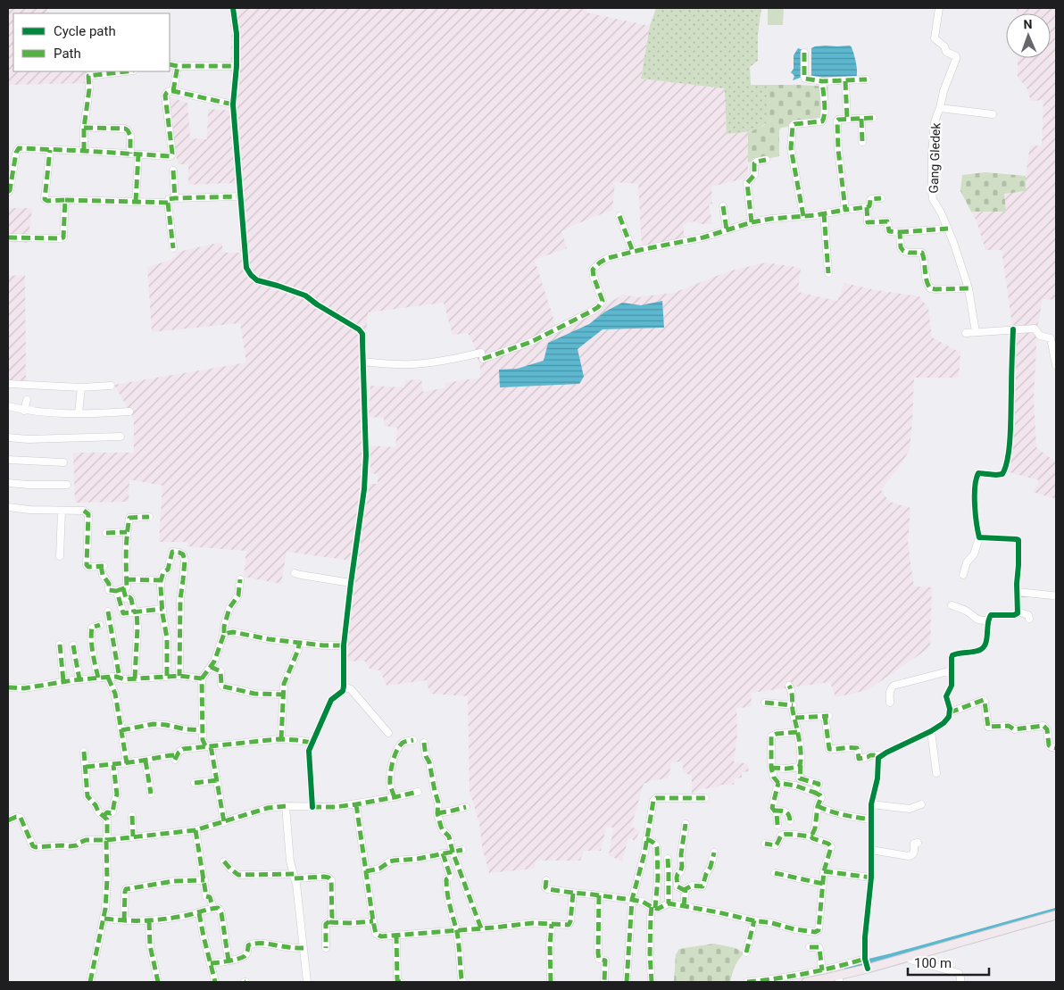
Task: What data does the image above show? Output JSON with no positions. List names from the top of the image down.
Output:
{
  "streets": {
    "street": ["Gang Gledek"]
  },
  "legend": ["Cycle path", "Path"],
  "scale_bar": "100 m",
  "north": "top"
}
